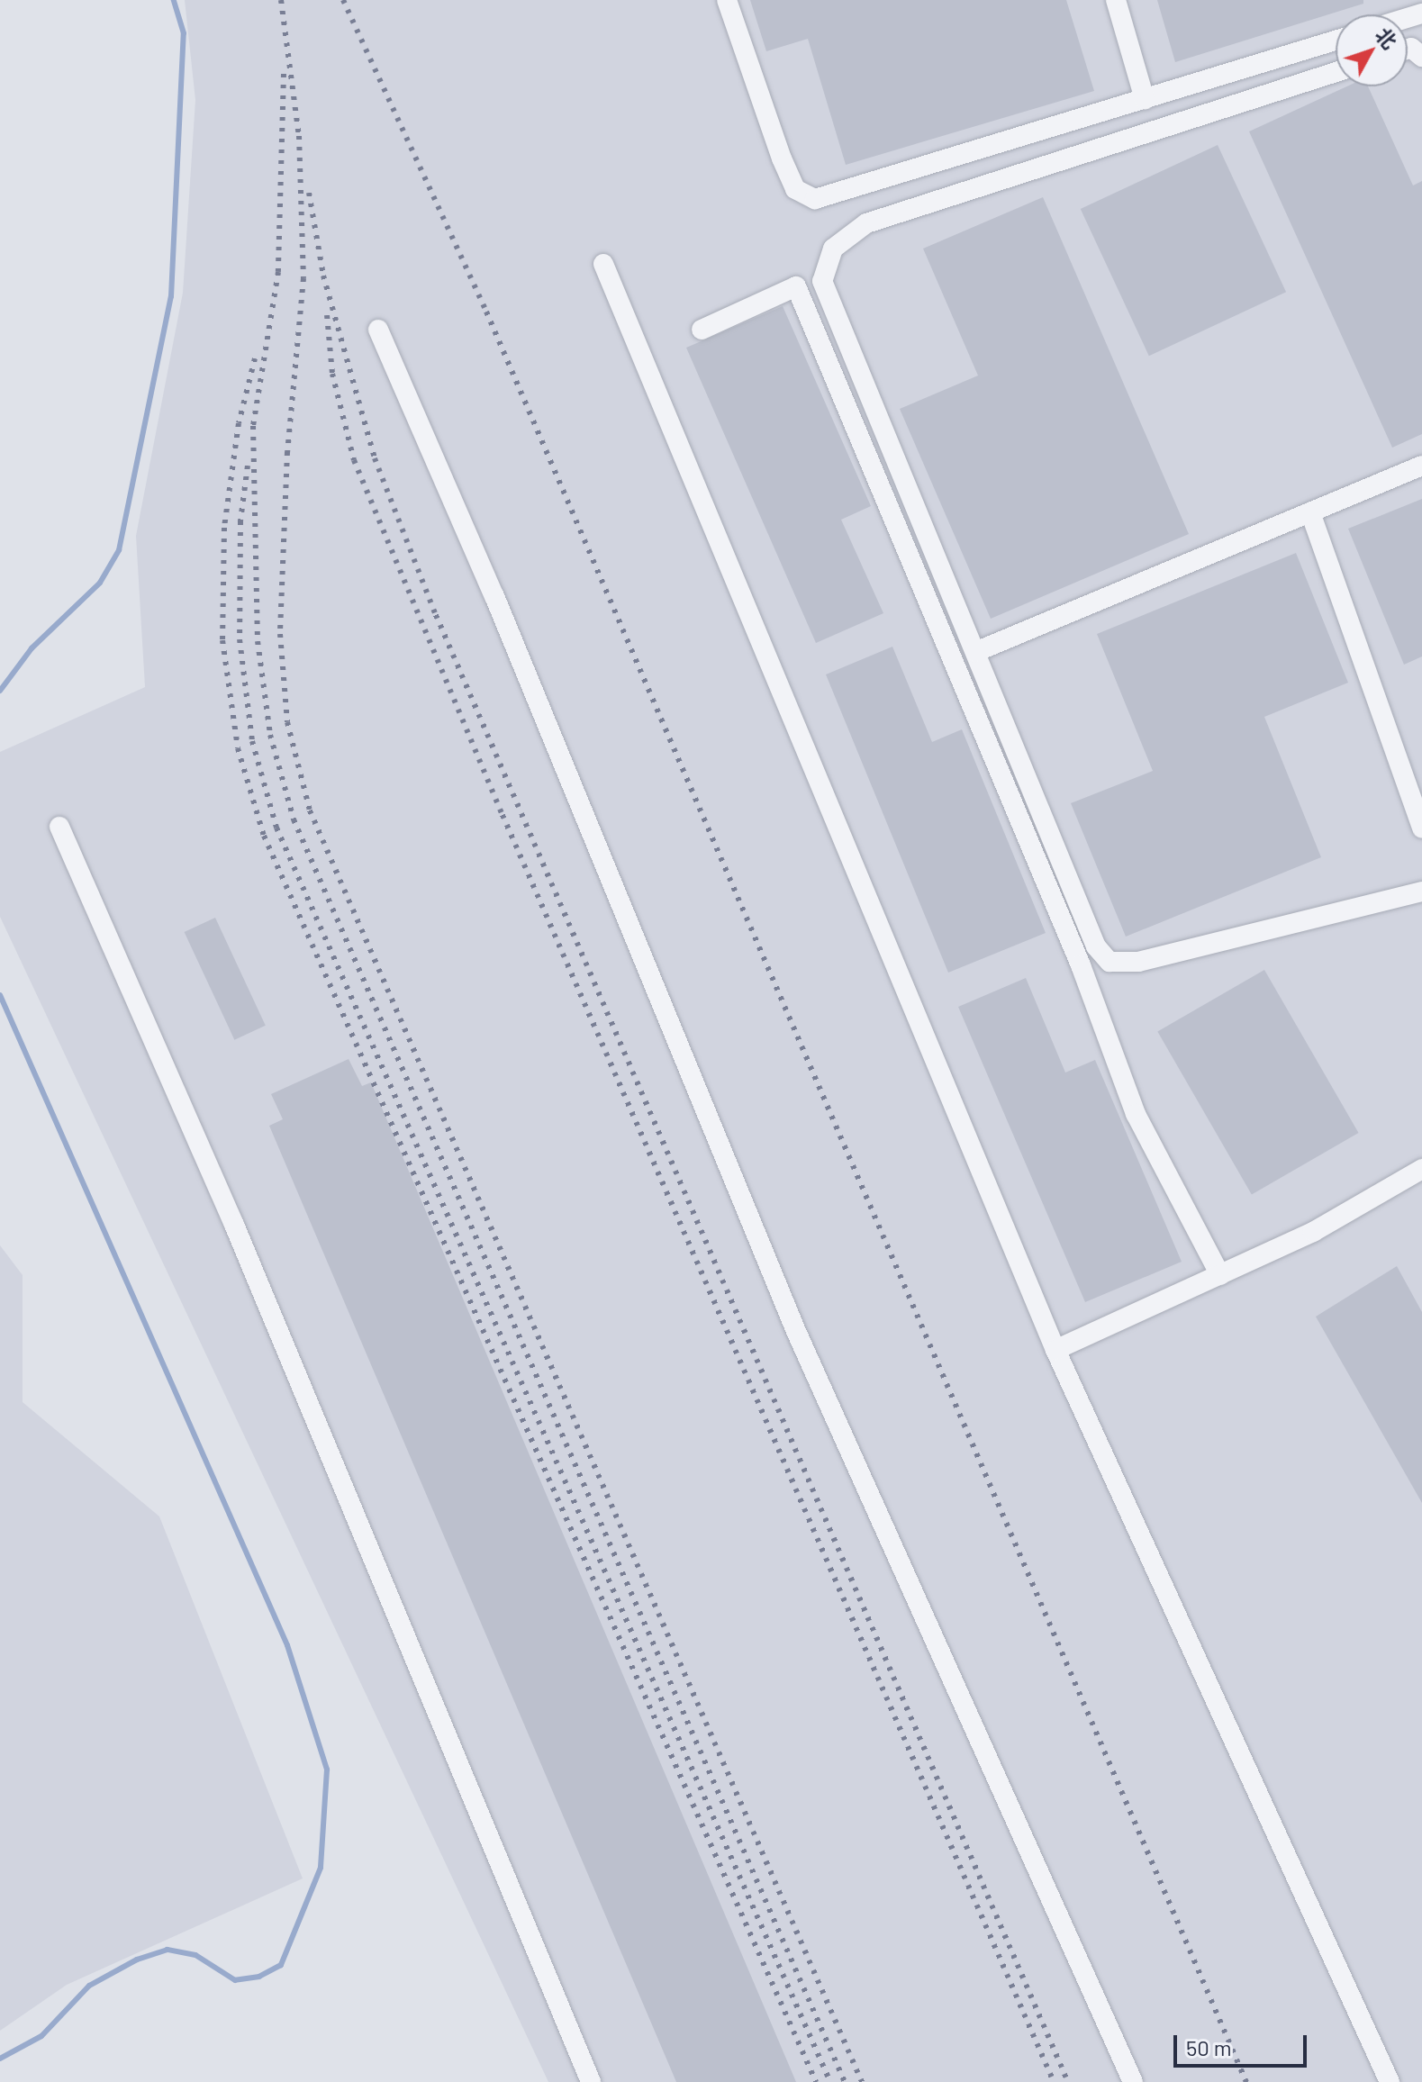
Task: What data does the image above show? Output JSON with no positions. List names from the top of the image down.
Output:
{
  "scale_bar": "50 m",
  "north": "top right"
}
